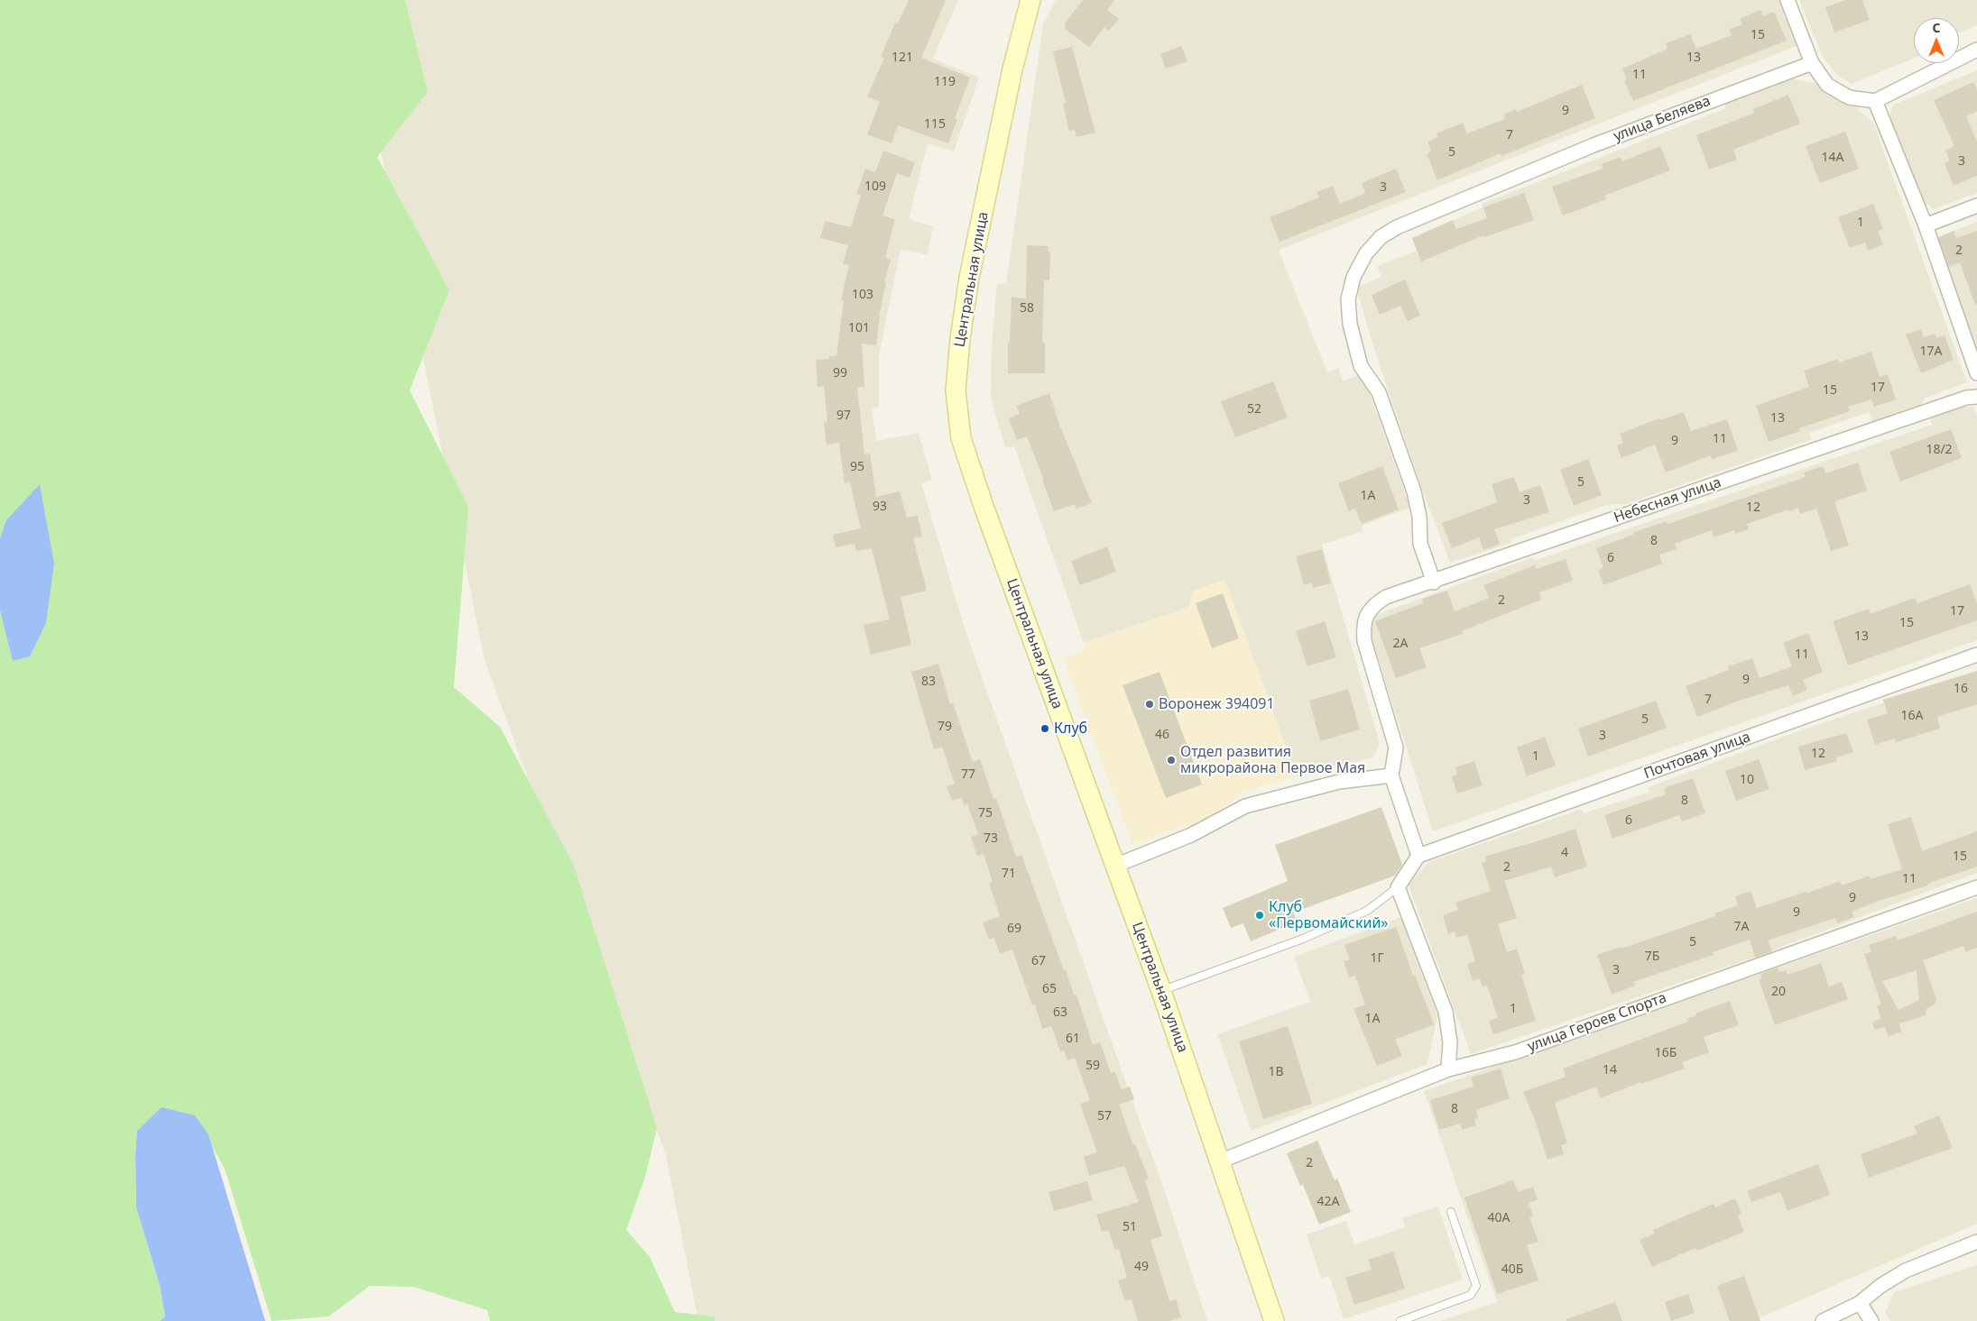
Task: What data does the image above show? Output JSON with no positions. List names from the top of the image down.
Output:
{
  "streets": {
    "street": [
      "улица Беляева",
      "Центральная улица",
      "Небесная улица",
      "Почтовая улица",
      "улица Героев Спорта"
    ]
  },
  "crossings": [
    ["улица Беляева", "Небесная улица"],
    ["Центральная улица", "улица Героев Спорта"]
  ],
  "places": [
    "Воронеж 394091",
    "Клуб",
    "Отдел развития микрорайона Первое Мая",
    "Клуб «Первомайский»"
  ],
  "house_numbers": [
    "15",
    "121",
    "13",
    "11",
    "119",
    "9",
    "115",
    "7",
    "5",
    "14А",
    "3",
    "109",
    "3",
    "1",
    "2",
    "103",
    "58",
    "101",
    "17А",
    "99",
    "17",
    "15",
    "52",
    "97",
    "13",
    "11",
    "9",
    "18/2",
    "95",
    "5",
    "1А",
    "3",
    "93",
    "12",
    "8",
    "6",
    "2",
    "17",
    "15",
    "13",
    "2А",
    "11",
    "9",
    "83",
    "16",
    "7",
    "16А",
    "5",
    "79",
    "46",
    "3",
    "12",
    "1",
    "77",
    "10",
    "8",
    "75",
    "6",
    "73",
    "4",
    "15",
    "2",
    "71",
    "11",
    "9",
    "9",
    "7А",
    "69",
    "5",
    "7Б",
    "1Г",
    "67",
    "3",
    "65",
    "20",
    "1",
    "63",
    "1А",
    "61",
    "16Б",
    "59",
    "14",
    "1В",
    "8",
    "57",
    "2",
    "42А",
    "40А",
    "51",
    "49",
    "40Б"
  ],
  "north": "top"
}
